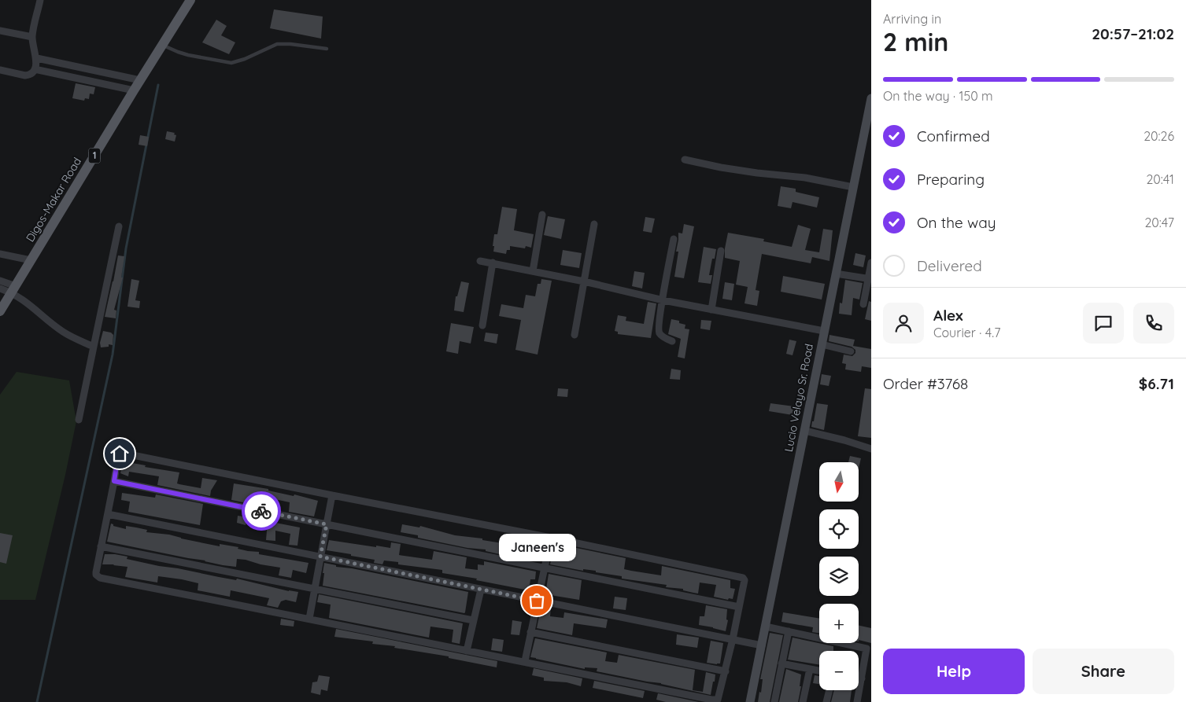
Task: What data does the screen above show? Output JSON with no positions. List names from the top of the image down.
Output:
{
  "streets": {
    "main road": ["1", "Digos-Makar Road", "Lucio Velayo Sr. Road"]
  },
  "places": ["Janeen's"],
  "north": "bottom",
  "page": {
    "heading": ["2 min", "Arriving in", "20:57–21:02"],
    "panel": [
      "Alex",
      "Courier · 4.7",
      "Order #3768",
      "$6.71"
    ],
    "bar": "On the way · 150 m",
    "list": [
      ["Confirmed", "20:26"],
      ["Preparing", "20:41"],
      ["On the way", "20:47"],
      "Delivered"
    ],
    "map_buttons": ["+", "−"],
    "bubble": "Janeen's",
    "buttons": ["Help", "Share"]
  }
}
